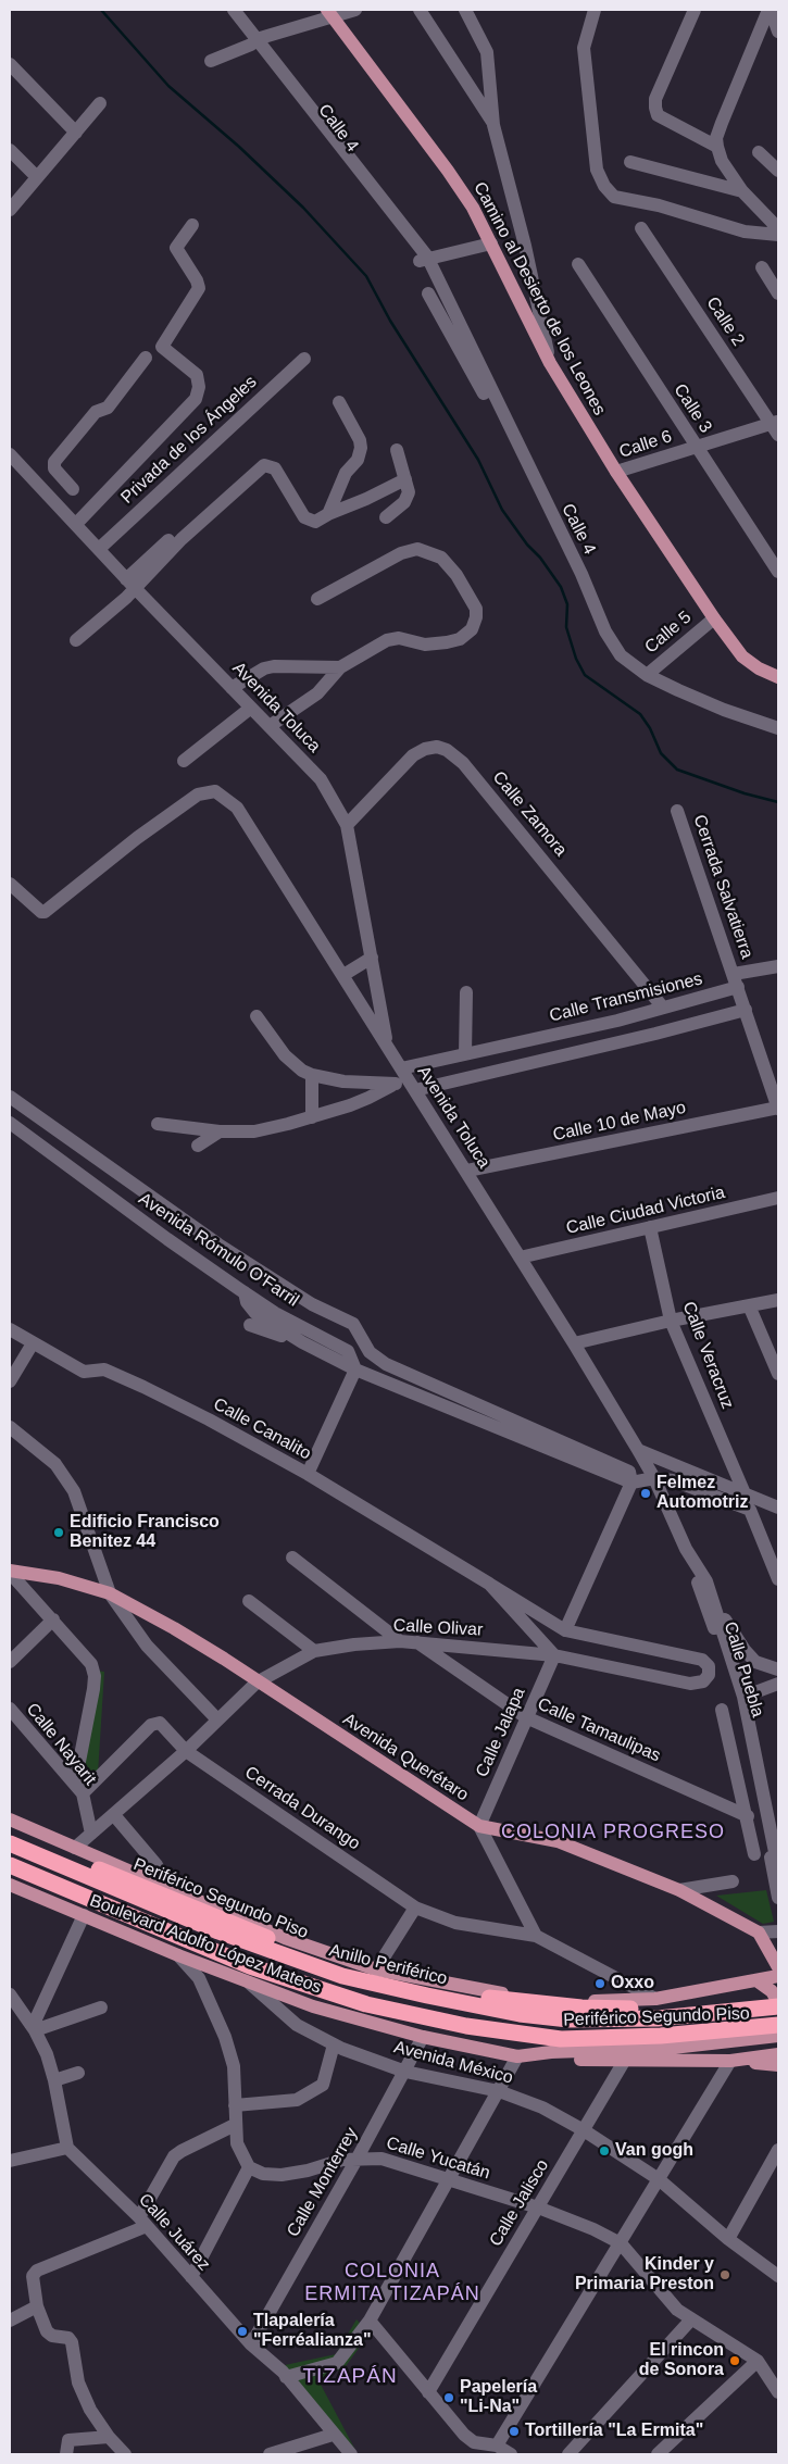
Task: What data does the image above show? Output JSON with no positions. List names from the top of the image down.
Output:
{
  "streets": {
    "highway": ["Periférico Segundo Piso", "Anillo Periférico"],
    "main road": ["Camino al Desierto de los Leones", "Avenida Querétaro", "Boulevard Adolfo López Mateos"],
    "street": [
      "Calle 4",
      "Calle 2",
      "Calle 3",
      "Privada de los Ángeles",
      "Calle 6",
      "Calle 5",
      "Avenida Toluca",
      "Calle Zamora",
      "Cerrada Salvatierra",
      "Calle Transmisiones",
      "Calle 10 de Mayo",
      "Calle Ciudad Victoria",
      "Avenida Rómulo O'Farril",
      "Calle Veracruz",
      "Calle Canalito",
      "Calle Olivar",
      "Calle Puebla",
      "Calle Tamaulipas",
      "Calle Jalapa",
      "Calle Nayarit",
      "Cerrada Durango",
      "Avenida México",
      "Calle Yucatán",
      "Calle Monterrey",
      "Calle Jalisco",
      "Calle Juárez"
    ]
  },
  "crossings": [
    ["Calle 4", "Calle 5"],
    ["Camino al Desierto de los Leones", "Calle 6"],
    ["Camino al Desierto de los Leones", "Calle 5"],
    ["Calle 2", "Calle 6"],
    ["Calle 3", "Calle 6"],
    ["Privada de los Ángeles", "Avenida Toluca"],
    ["Avenida Toluca", "Calle Zamora"],
    ["Avenida Toluca", "Calle Transmisiones"],
    ["Avenida Toluca", "Calle 10 de Mayo"],
    ["Avenida Toluca", "Calle Ciudad Victoria"],
    ["Avenida Toluca", "Calle Puebla"],
    ["Calle Zamora", "Calle Transmisiones"],
    ["Cerrada Salvatierra", "Calle Transmisiones"],
    ["Cerrada Salvatierra", "Calle 10 de Mayo"],
    ["Calle Ciudad Victoria", "Calle Veracruz"],
    ["Calle Canalito", "Calle Olivar"],
    ["Calle Canalito", "Calle Jalapa"],
    ["Calle Olivar", "Calle Tamaulipas"],
    ["Calle Olivar", "Calle Jalapa"],
    ["Calle Olivar", "Calle Nayarit"],
    ["Calle Olivar", "Avenida Querétaro"],
    ["Calle Olivar", "Cerrada Durango"],
    ["Calle Olivar", "Boulevard Adolfo López Mateos"],
    ["Calle Tamaulipas", "Calle Jalapa"],
    ["Calle Jalapa", "Avenida Querétaro"],
    ["Calle Nayarit", "Cerrada Durango"],
    ["Periférico Segundo Piso", "Boulevard Adolfo López Mateos"],
    ["Boulevard Adolfo López Mateos", "Avenida México"],
    ["Boulevard Adolfo López Mateos", "Calle Monterrey"],
    ["Avenida México", "Calle Monterrey"],
    ["Avenida México", "Calle Jalisco"],
    ["Calle Yucatán", "Calle Monterrey"],
    ["Calle Yucatán", "Calle Jalisco"],
    ["Calle Monterrey", "Calle Juárez"]
  ],
  "districts": ["COLONIA PROGRESO", "COLONIA ERMITA TIZAPÁN", "TIZAPÁN"],
  "places": [
    "Felmez Automotriz",
    "Edificio Francisco Benitez 44",
    "Oxxo",
    "Van gogh",
    "Kinder y Primaria Preston",
    "Tlapalería \"Ferréalianza\"",
    "El rincon de Sonora",
    "Papelería \"Li-Na\"",
    "Tortillería \"La Ermita\""
  ]
}
